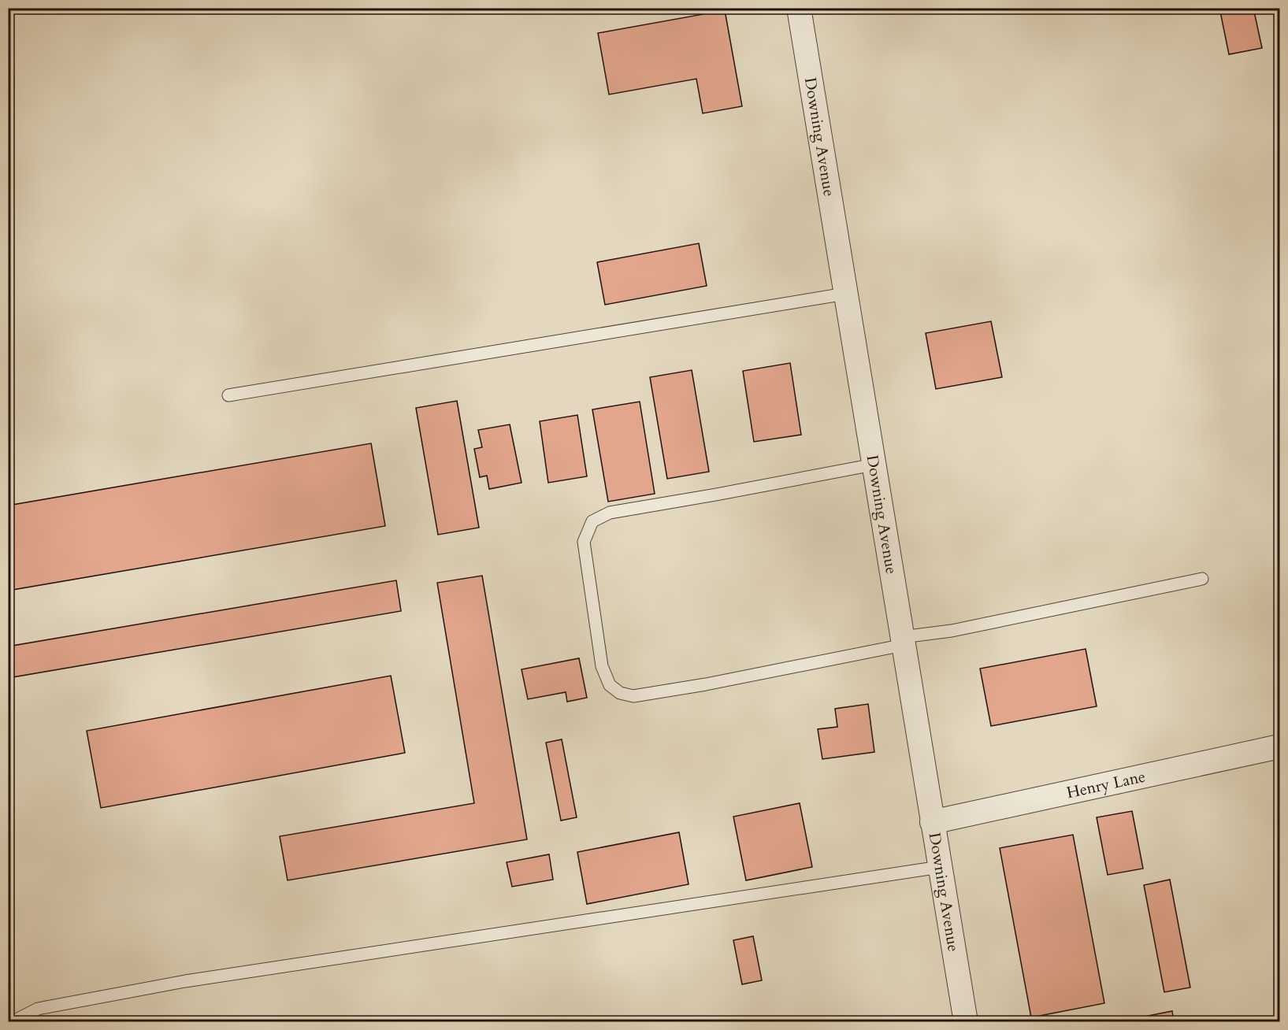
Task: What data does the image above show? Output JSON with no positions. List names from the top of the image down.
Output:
{
  "streets": {
    "street": ["Downing Avenue", "Henry Lane"]
  },
  "crossings": [
    ["Downing Avenue", "Henry Lane"]
  ]
}
